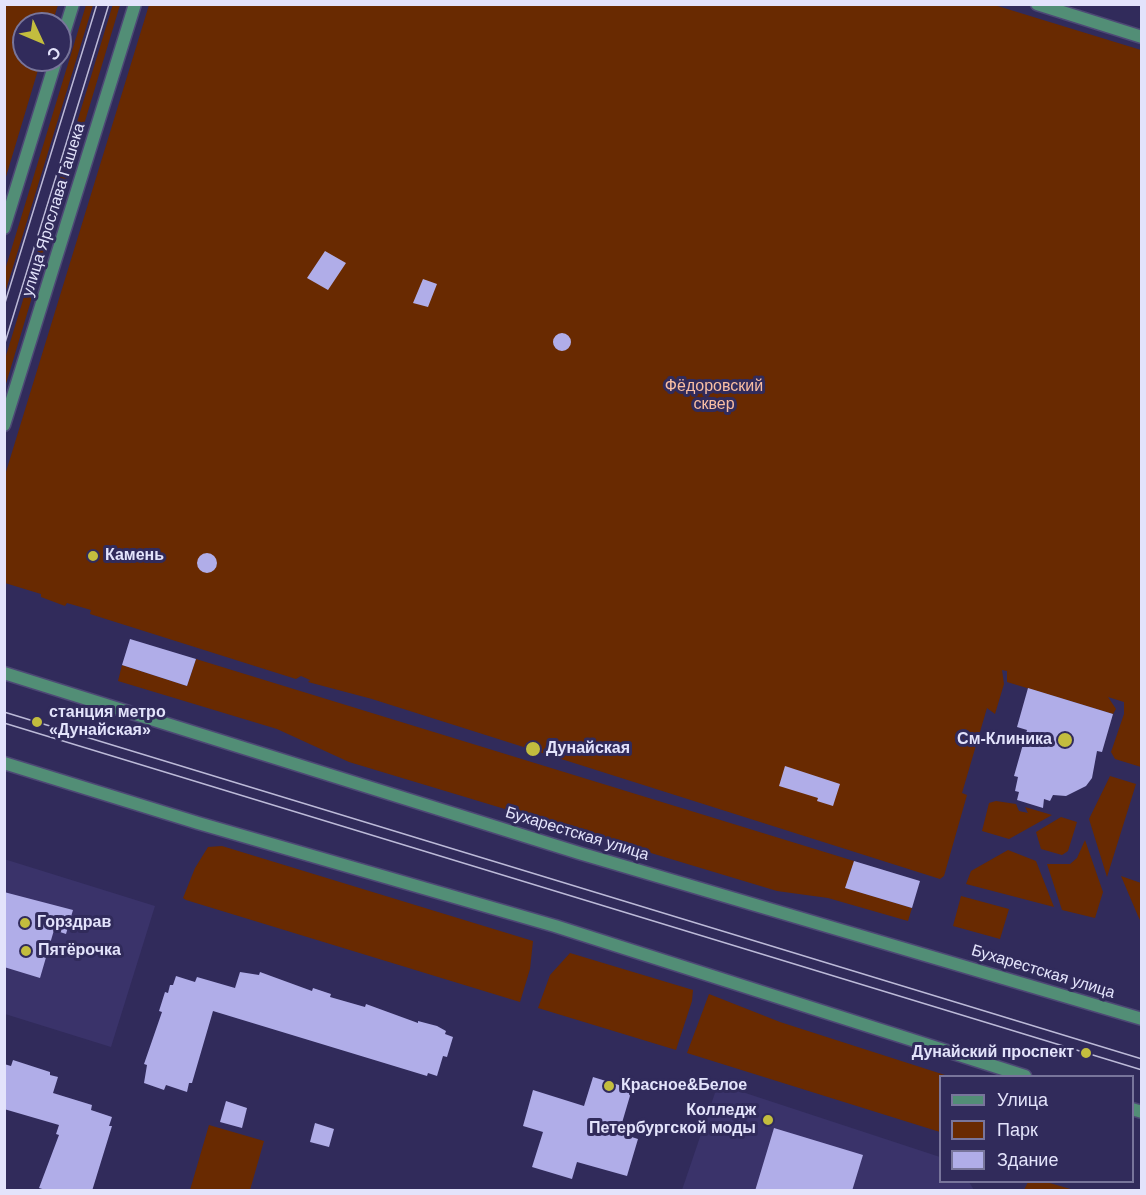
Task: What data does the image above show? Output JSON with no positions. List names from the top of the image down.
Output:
{
  "streets": {
    "street": ["улица Ярослава Гашека", "Бухарестская улица"]
  },
  "parks": ["Фёдоровский сквер"],
  "places": [
    "Камень",
    "станция метро «Дунайская»",
    "См-Клиника",
    "Дунайская",
    "Горздрав",
    "Пятёрочка",
    "Дунайский проспект",
    "Красное&Белое",
    "Колледж Петербургской моды"
  ],
  "legend": ["Улица", "Парк", "Здание"],
  "north": "bottom right"
}
